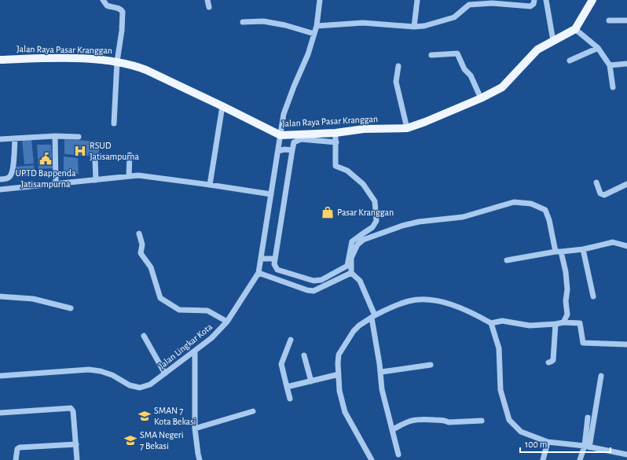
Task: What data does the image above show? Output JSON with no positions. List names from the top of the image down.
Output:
{
  "streets": {
    "main road": ["Jalan Raya Pasar Kranggan"],
    "street": ["Jalan Lingkar Kota"]
  },
  "crossings": [
    ["Jalan Raya Pasar Kranggan", "Jalan Lingkar Kota"]
  ],
  "places": {
    "hospital": ["RSUD Jatisampurna"],
    "public building": ["UPTD Bappenda Jatisampurna"],
    "shop": ["Pasar Kranggan"],
    "school or university": ["SMAN 7 Kota Bekasi", "SMA Negeri 7 Bekasi"]
  },
  "scale_bar": "100 m"
}
